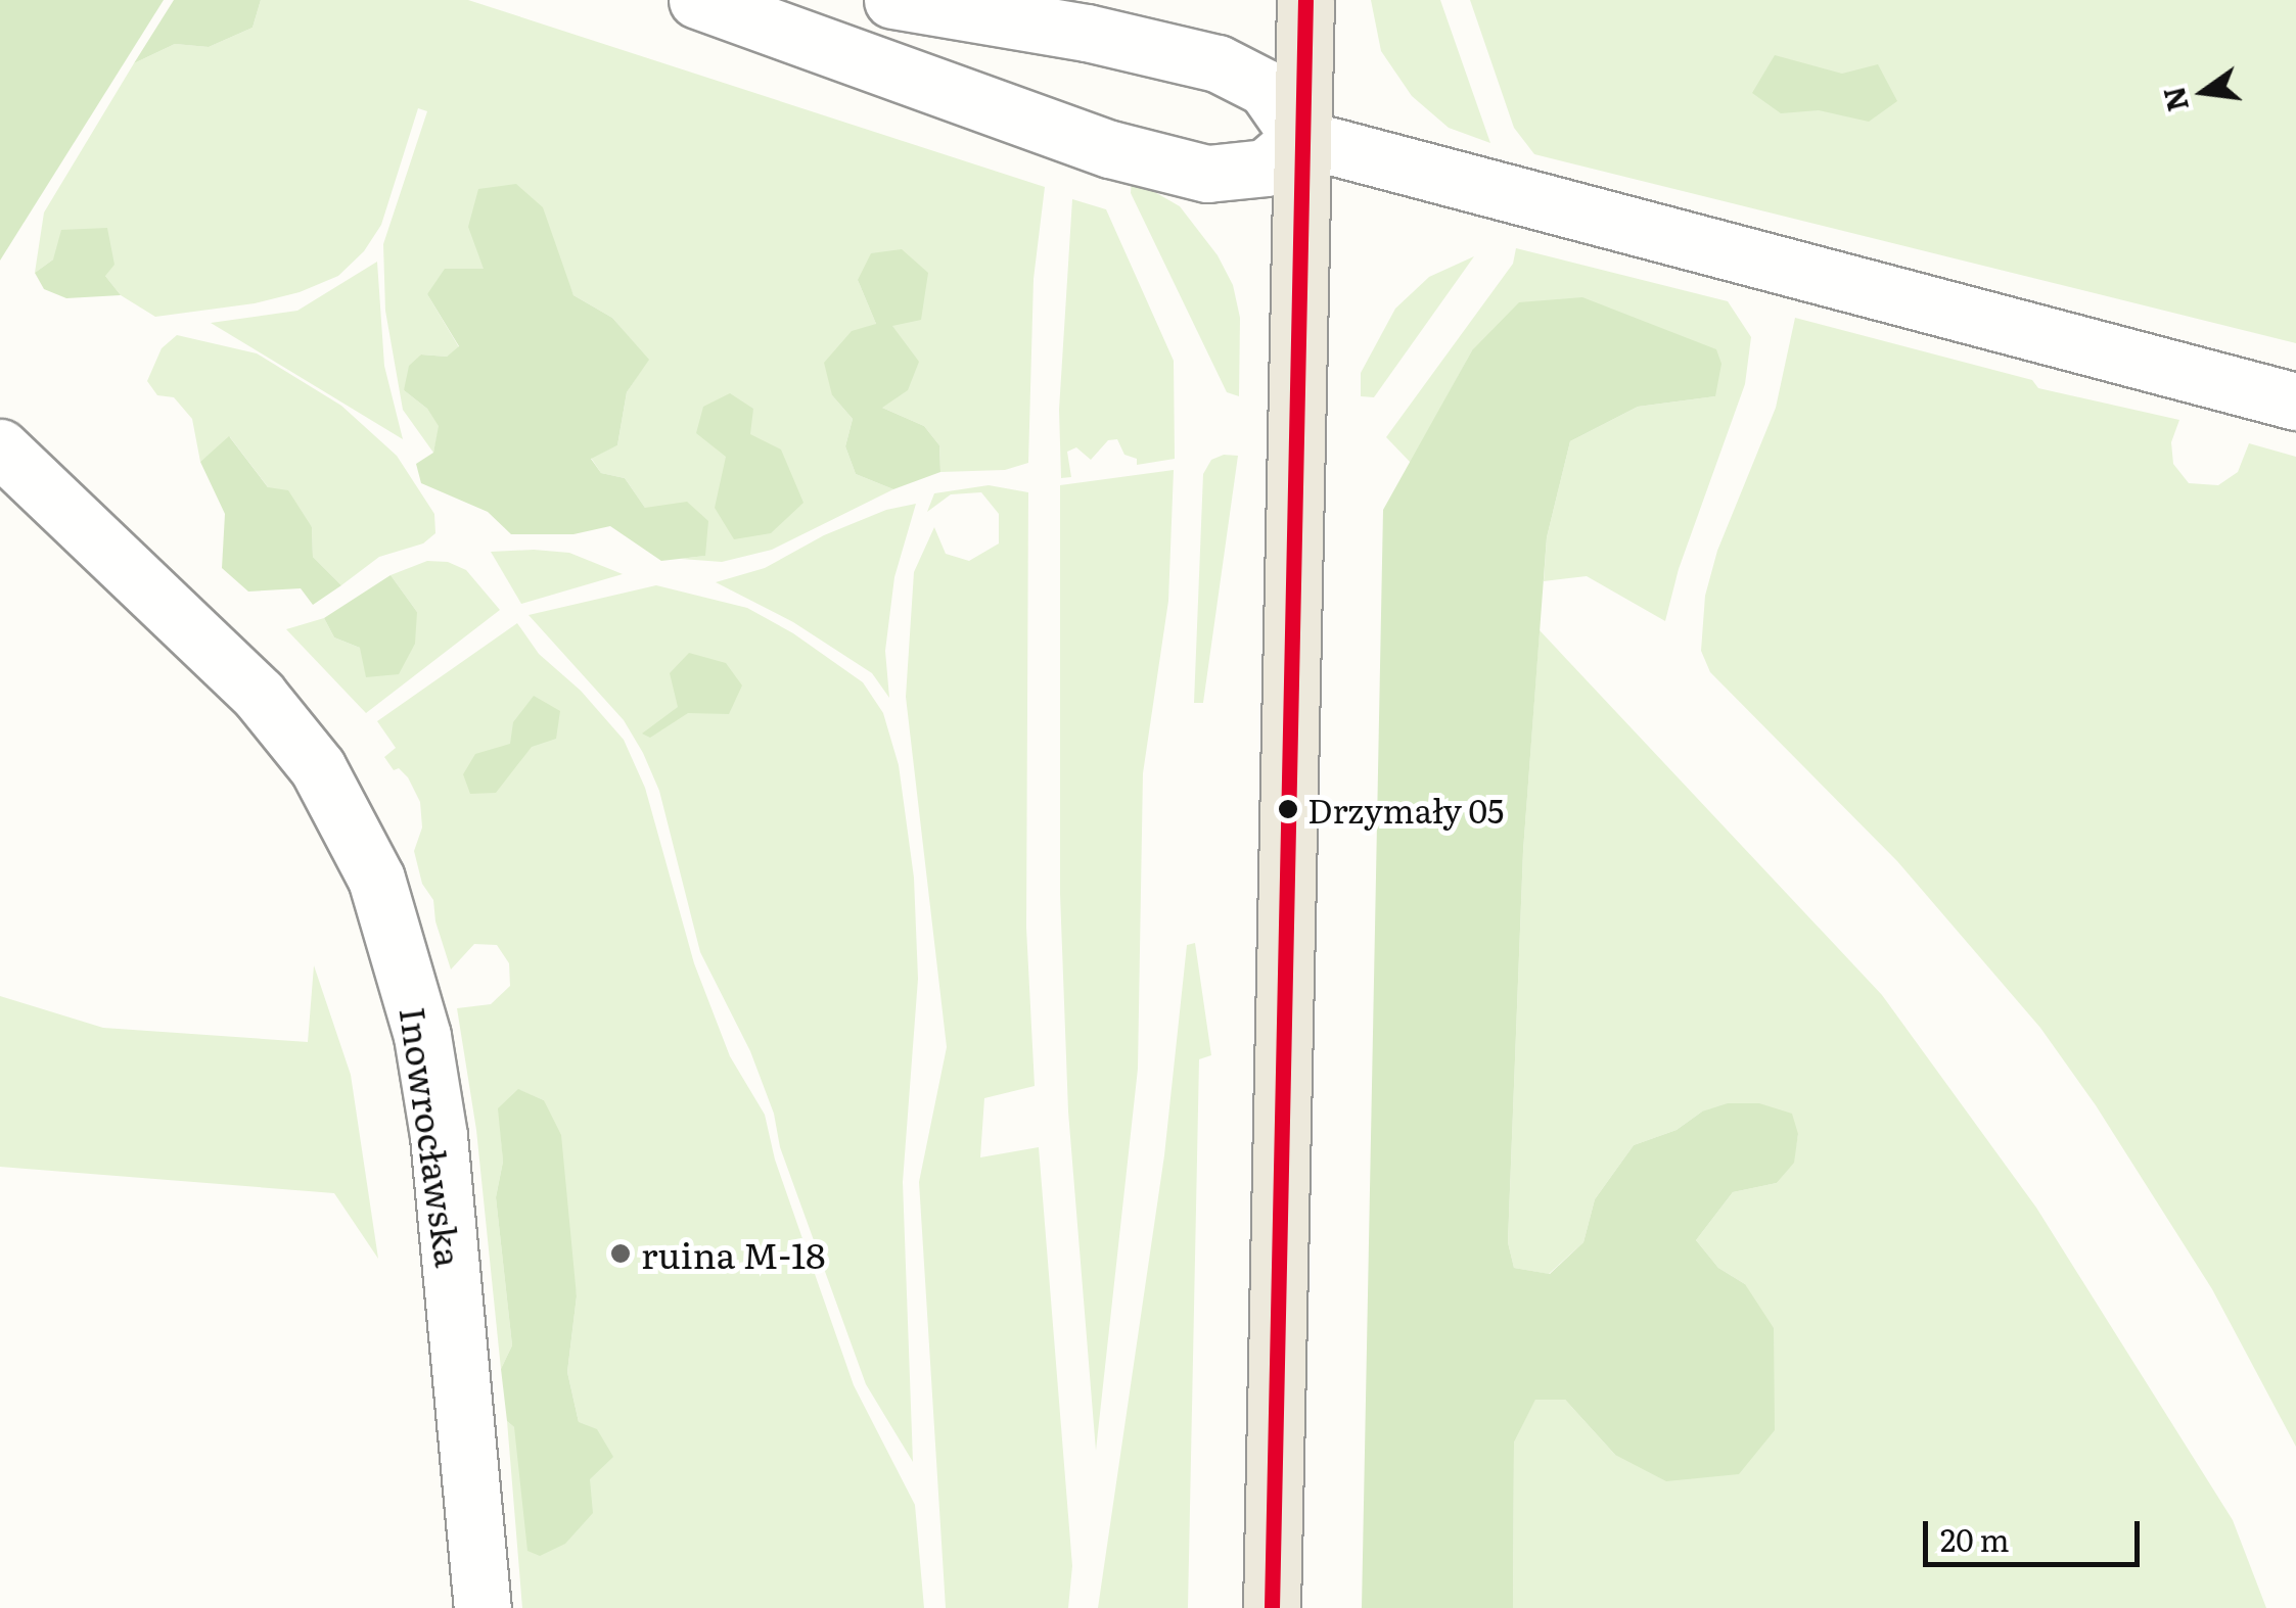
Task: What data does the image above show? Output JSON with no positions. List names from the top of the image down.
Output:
{
  "streets": {
    "street": ["Inowrocławska"]
  },
  "places": ["Drzymały 05", "ruina M-18"],
  "scale_bar": "20 m",
  "north": "left"
}
